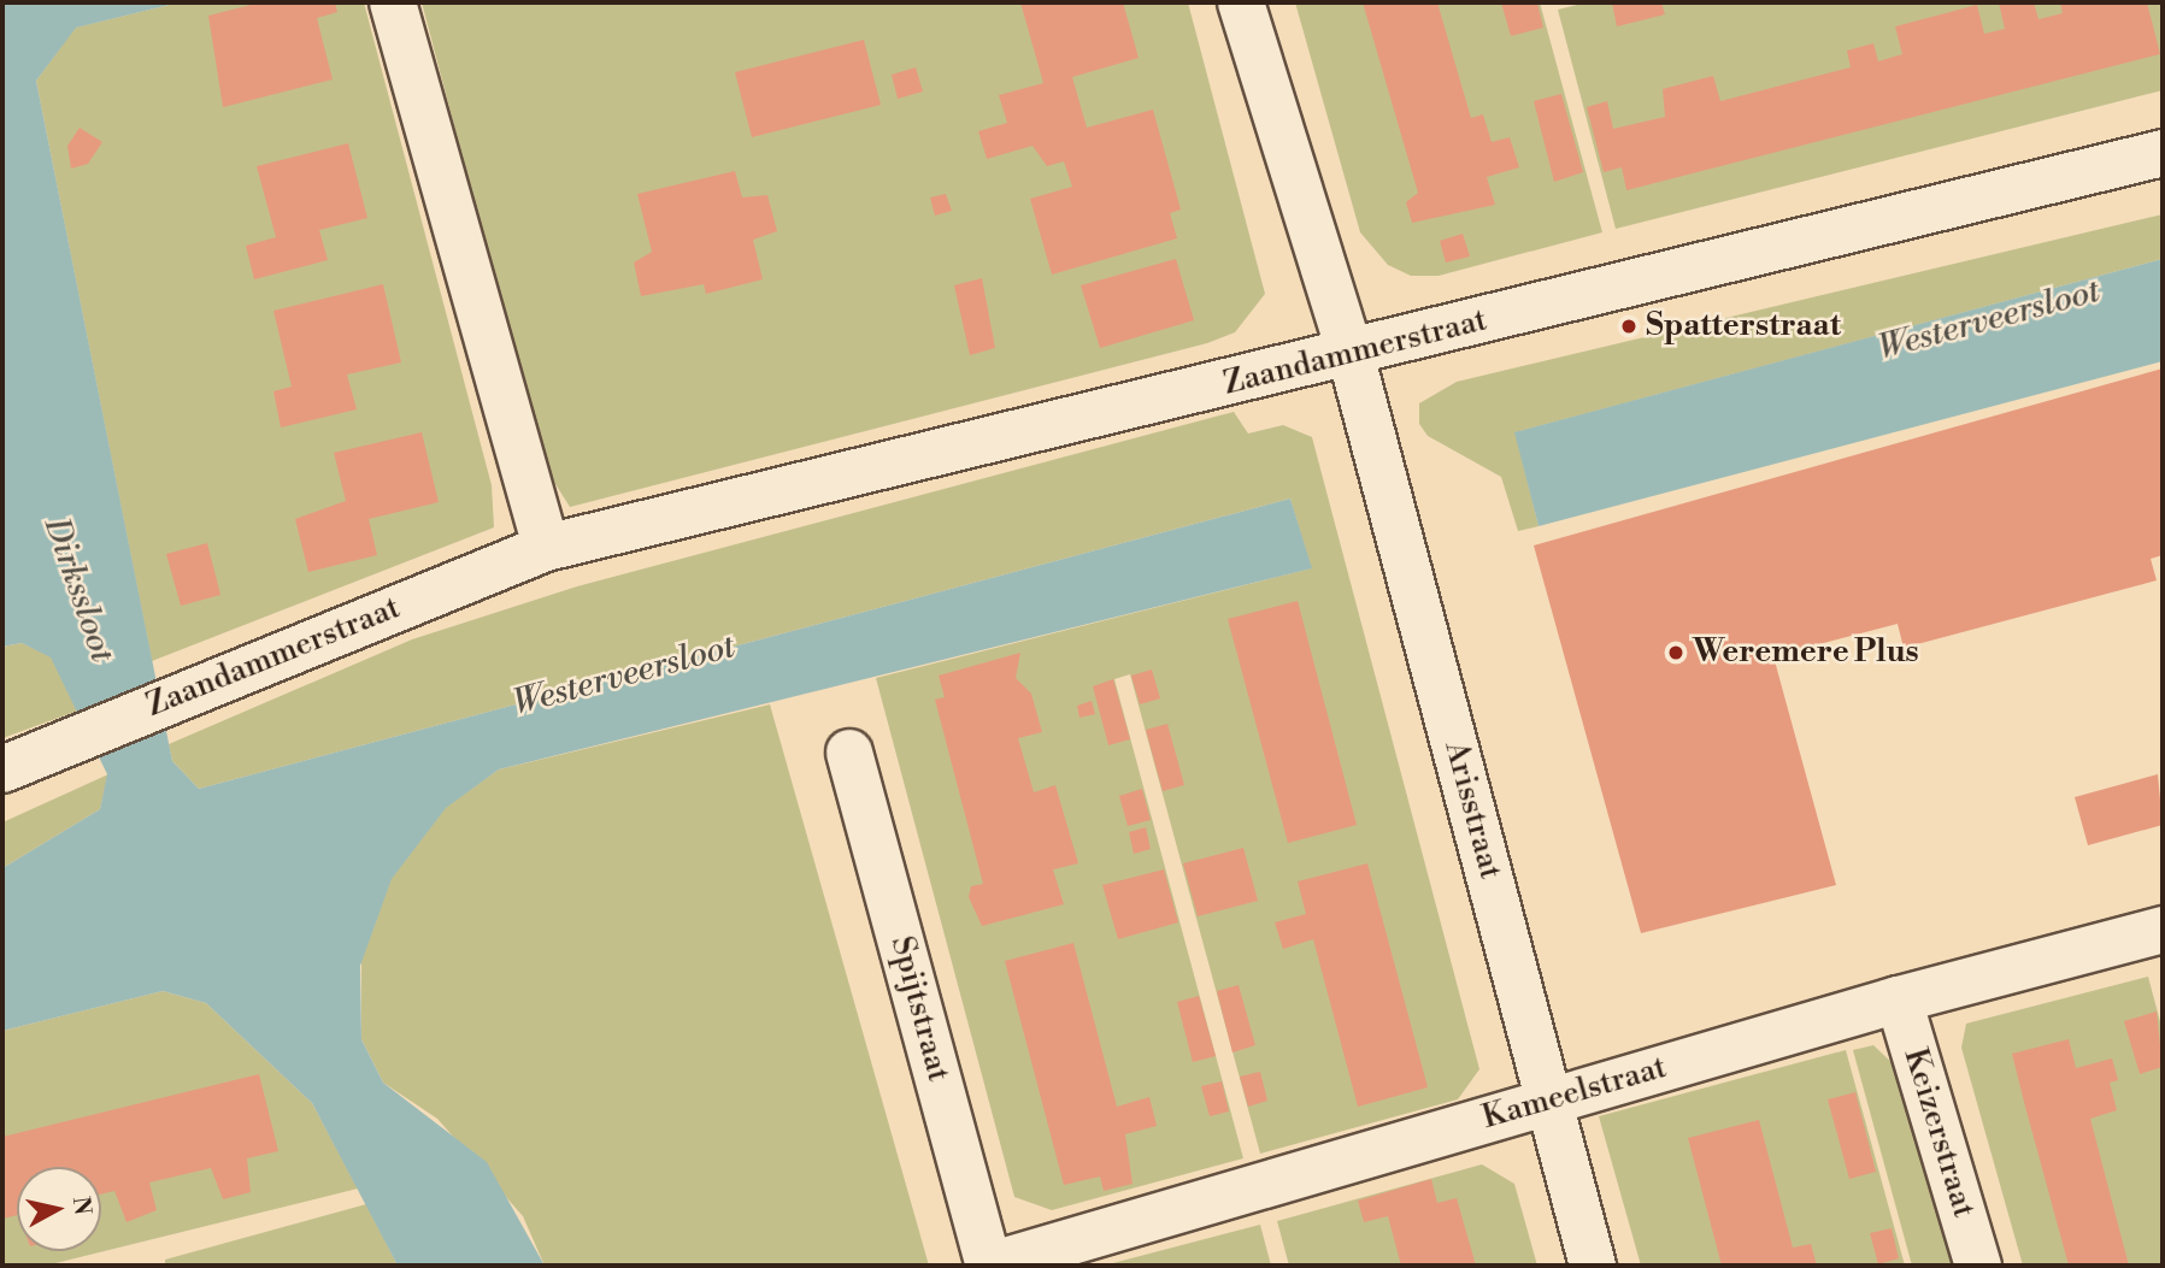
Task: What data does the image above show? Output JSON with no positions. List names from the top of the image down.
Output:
{
  "streets": {
    "street": [
      "Zaandammerstraat",
      "Arisstraat",
      "Spijtstraat",
      "Kameelstraat",
      "Keizerstraat"
    ]
  },
  "crossings": [
    ["Zaandammerstraat", "Arisstraat"],
    ["Arisstraat", "Kameelstraat"],
    ["Spijtstraat", "Kameelstraat"],
    ["Kameelstraat", "Keizerstraat"]
  ],
  "water": ["Westerveersloot", "Dirkssloot"],
  "places": ["Spatterstraat", "Weremere Plus"],
  "north": "right"
}
